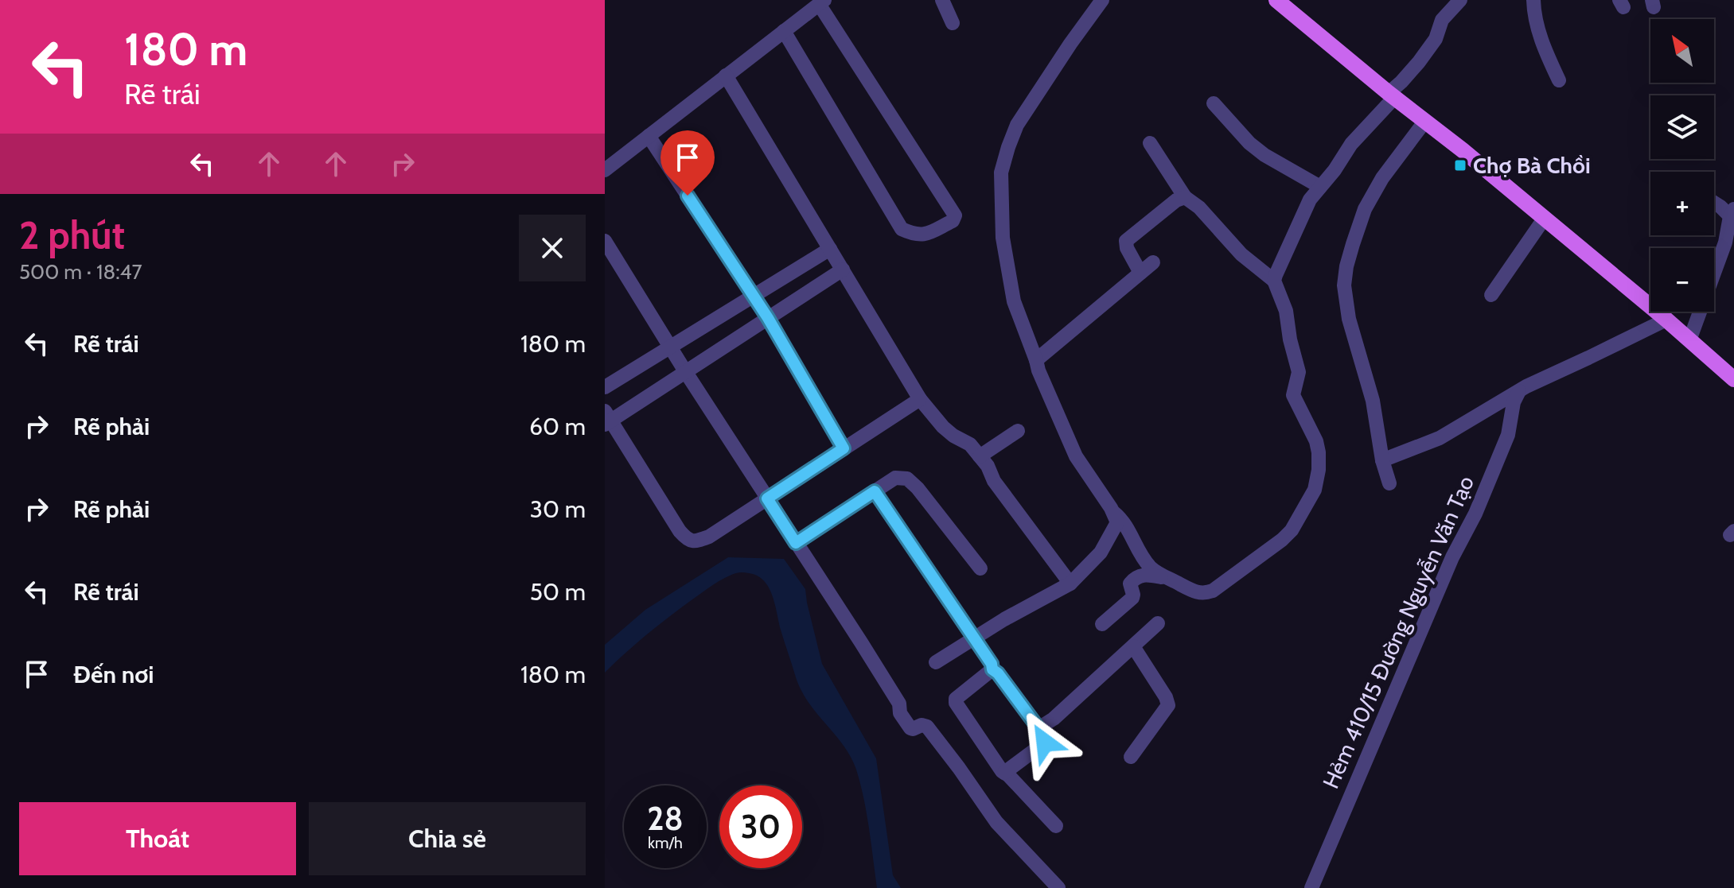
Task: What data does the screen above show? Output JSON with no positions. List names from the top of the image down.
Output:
{
  "streets": {
    "street": ["Hẻm 410/15 Đường Nguyễn Văn Tạo"]
  },
  "places": {
    "transit": ["Chợ Bà Chồi"]
  },
  "north": "top left",
  "page": {
    "turn": ["180 m", "Rẽ trái"],
    "map_buttons": ["+", "−"],
    "heading": ["2 phút", "500 m · 18:47"],
    "list": [
      {
        "name": "Rẽ trái",
        "value": "180 m"
      },
      {
        "name": "Rẽ phải",
        "value": "60 m"
      },
      {
        "name": "Rẽ phải",
        "value": "30 m"
      },
      {
        "name": "Rẽ trái",
        "value": "50 m"
      },
      {
        "name": "Đến nơi",
        "value": "180 m"
      }
    ],
    "speed": "28 km/h",
    "limit": "30",
    "buttons": ["Thoát", "Chia sẻ"]
  }
}
